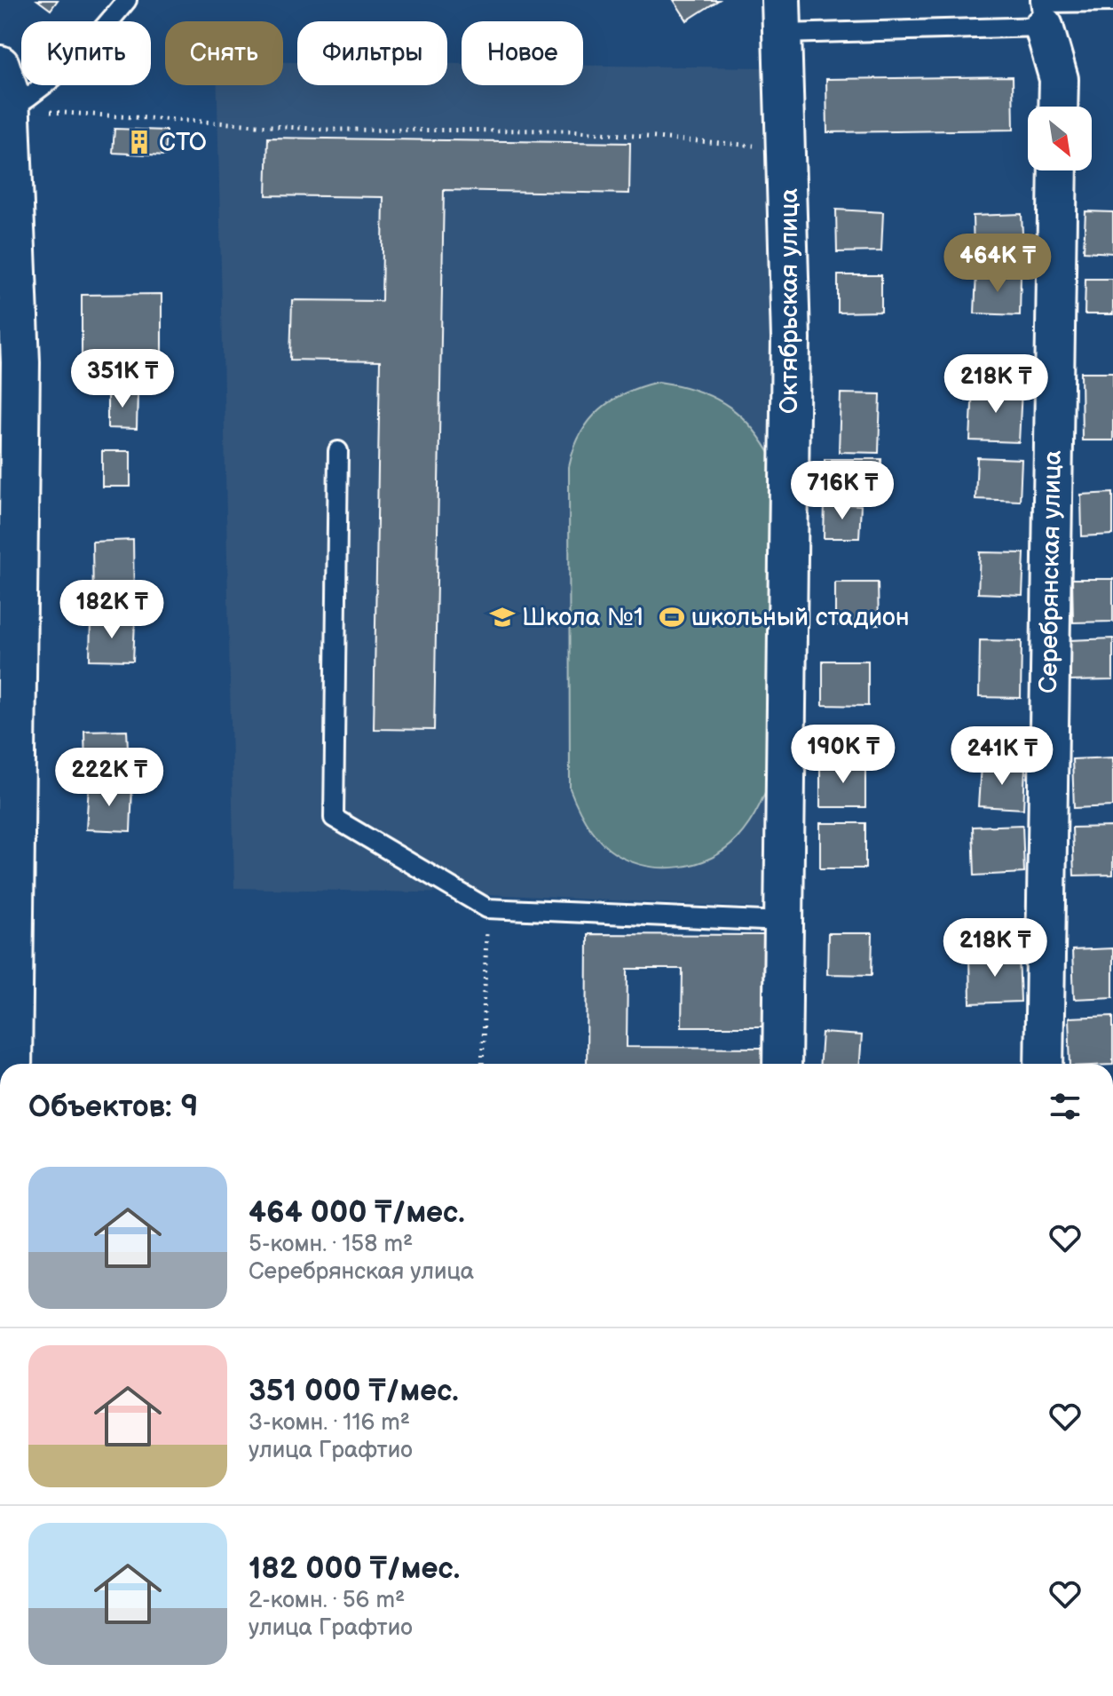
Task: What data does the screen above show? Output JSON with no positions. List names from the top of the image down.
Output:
{
  "streets": {
    "street": ["Октябрьская улица", "Серебрянская улица"]
  },
  "places": {
    "building": ["СТО"],
    "school or university": ["Школа №1"],
    "sports": ["школьный стадион"]
  },
  "north": "bottom right",
  "page": {
    "chip": [
      "Купить",
      "Снять",
      "Фильтры",
      "Новое"
    ],
    "price": [
      "464K ₸",
      "351K ₸",
      "218K ₸",
      "716K ₸",
      "182K ₸",
      "190K ₸",
      "241K ₸",
      "222K ₸",
      "218K ₸"
    ],
    "heading": "Объектов: 9",
    "list": [
      {
        "name": "464 000 ₸/мес.",
        "note": "5-комн. · 158 m² · Серебрянская улица"
      },
      {
        "name": "351 000 ₸/мес.",
        "note": "3-комн. · 116 m² · улица Графтио"
      },
      {
        "name": "182 000 ₸/мес.",
        "note": "2-комн. · 56 m² · улица Графтио"
      }
    ]
  }
}
